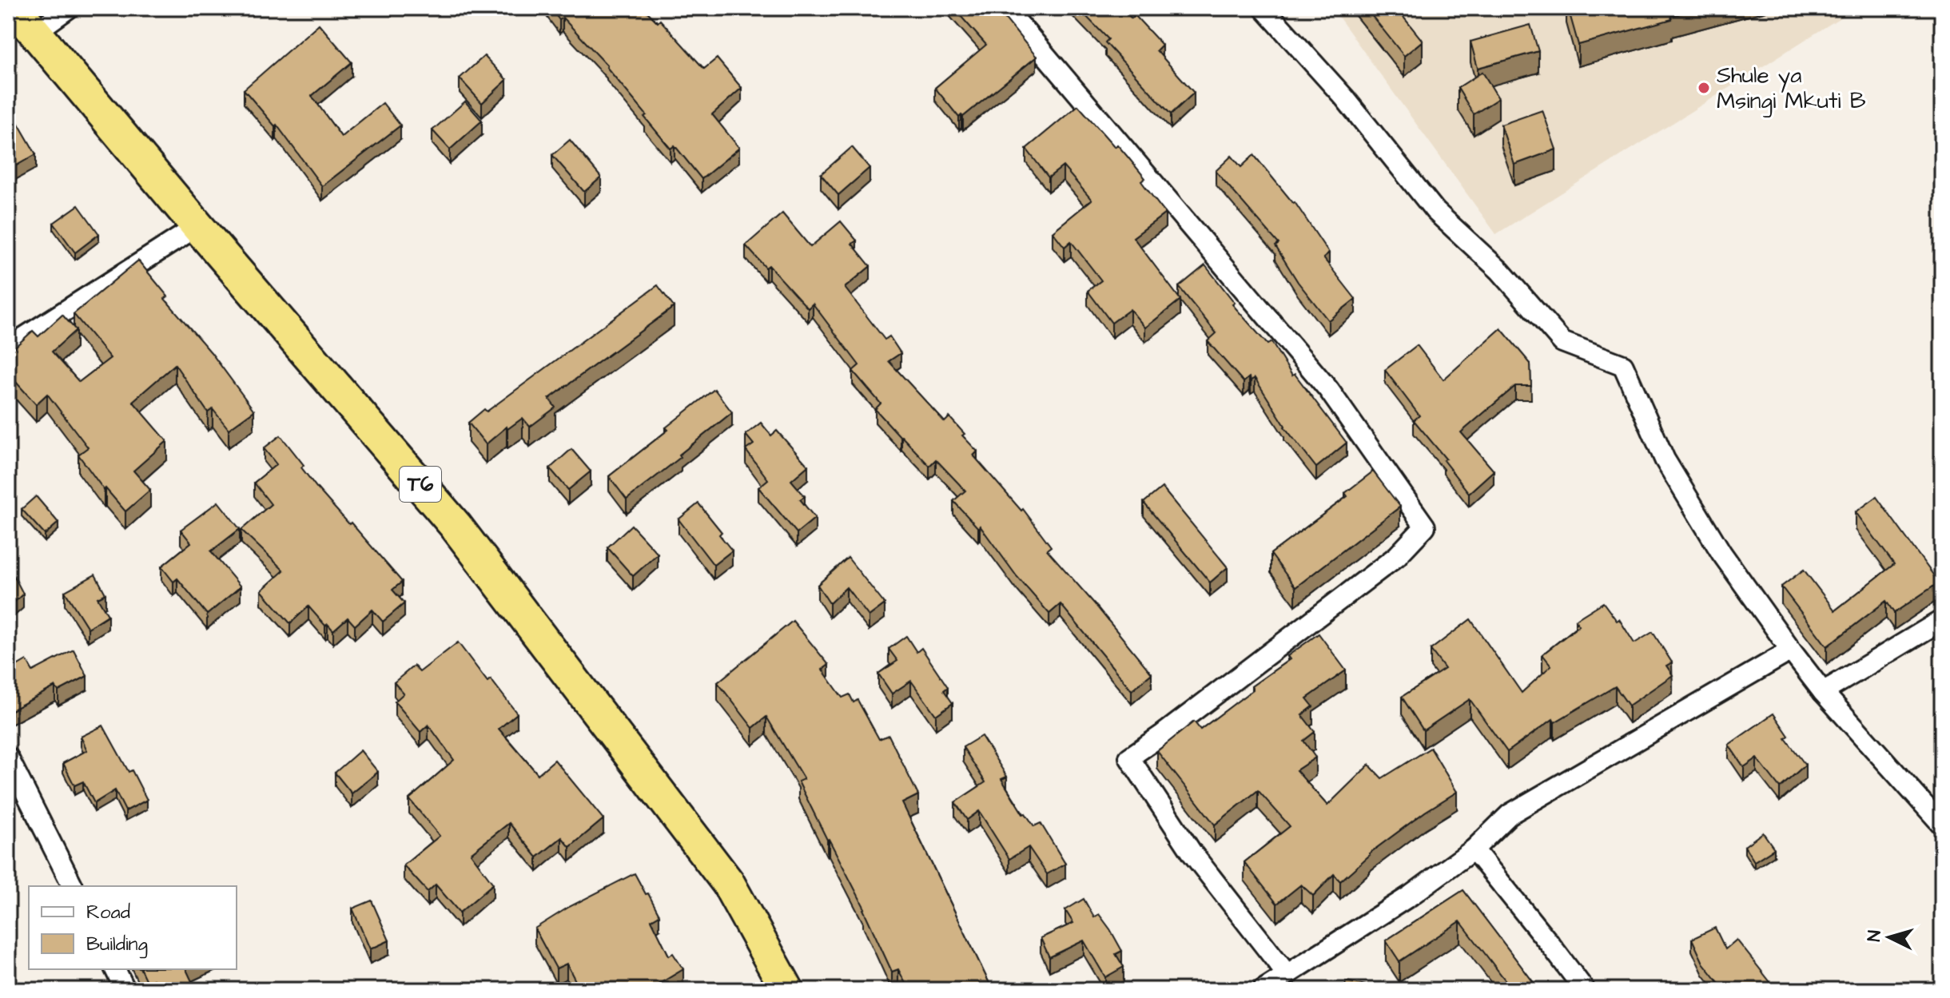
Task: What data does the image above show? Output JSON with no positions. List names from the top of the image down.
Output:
{
  "streets": {
    "highway": ["T6"]
  },
  "places": ["Shule ya Msingi Mkuti B"],
  "legend": ["Road", "Building"],
  "north": "left"
}
